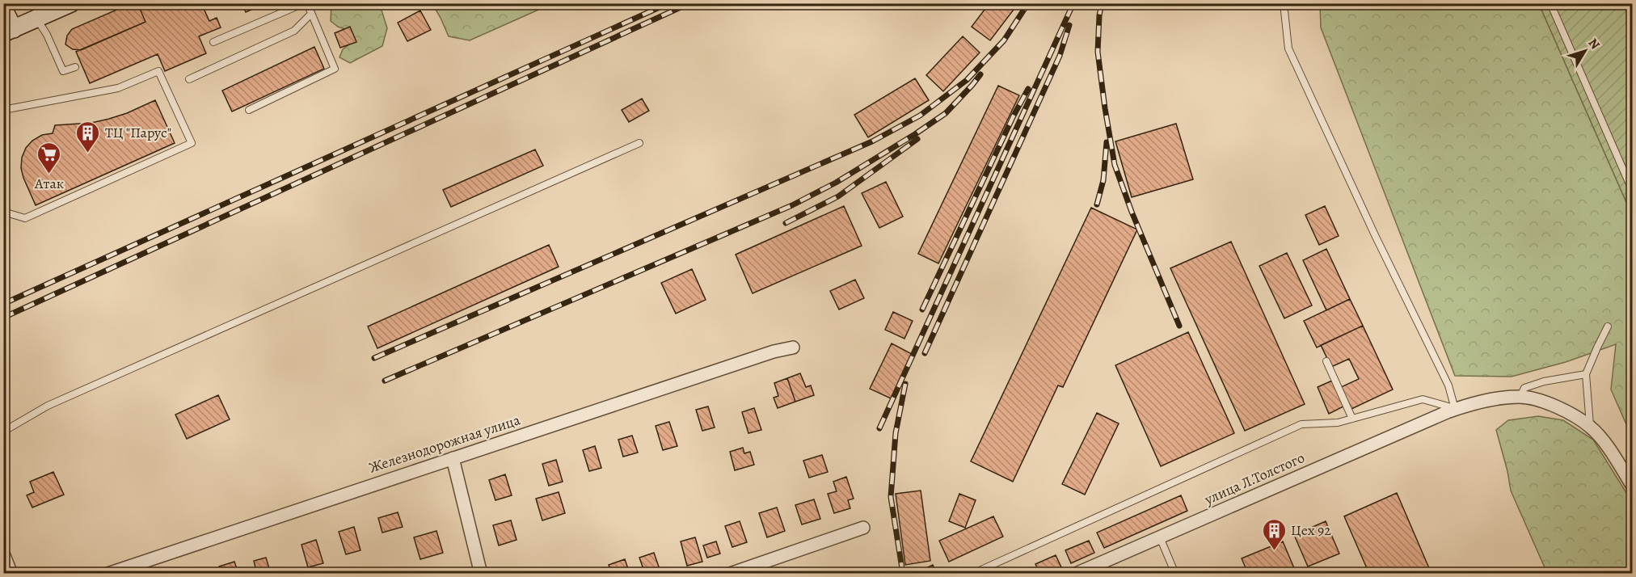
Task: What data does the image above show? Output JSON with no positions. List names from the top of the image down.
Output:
{
  "streets": {
    "street": ["Железнодорожная улица", "улица Л.Толстого"]
  },
  "places": {
    "building": ["ТЦ \"Парус\"", "Цех 92"],
    "supermarket": ["Атак"]
  },
  "north": "top right"
}
